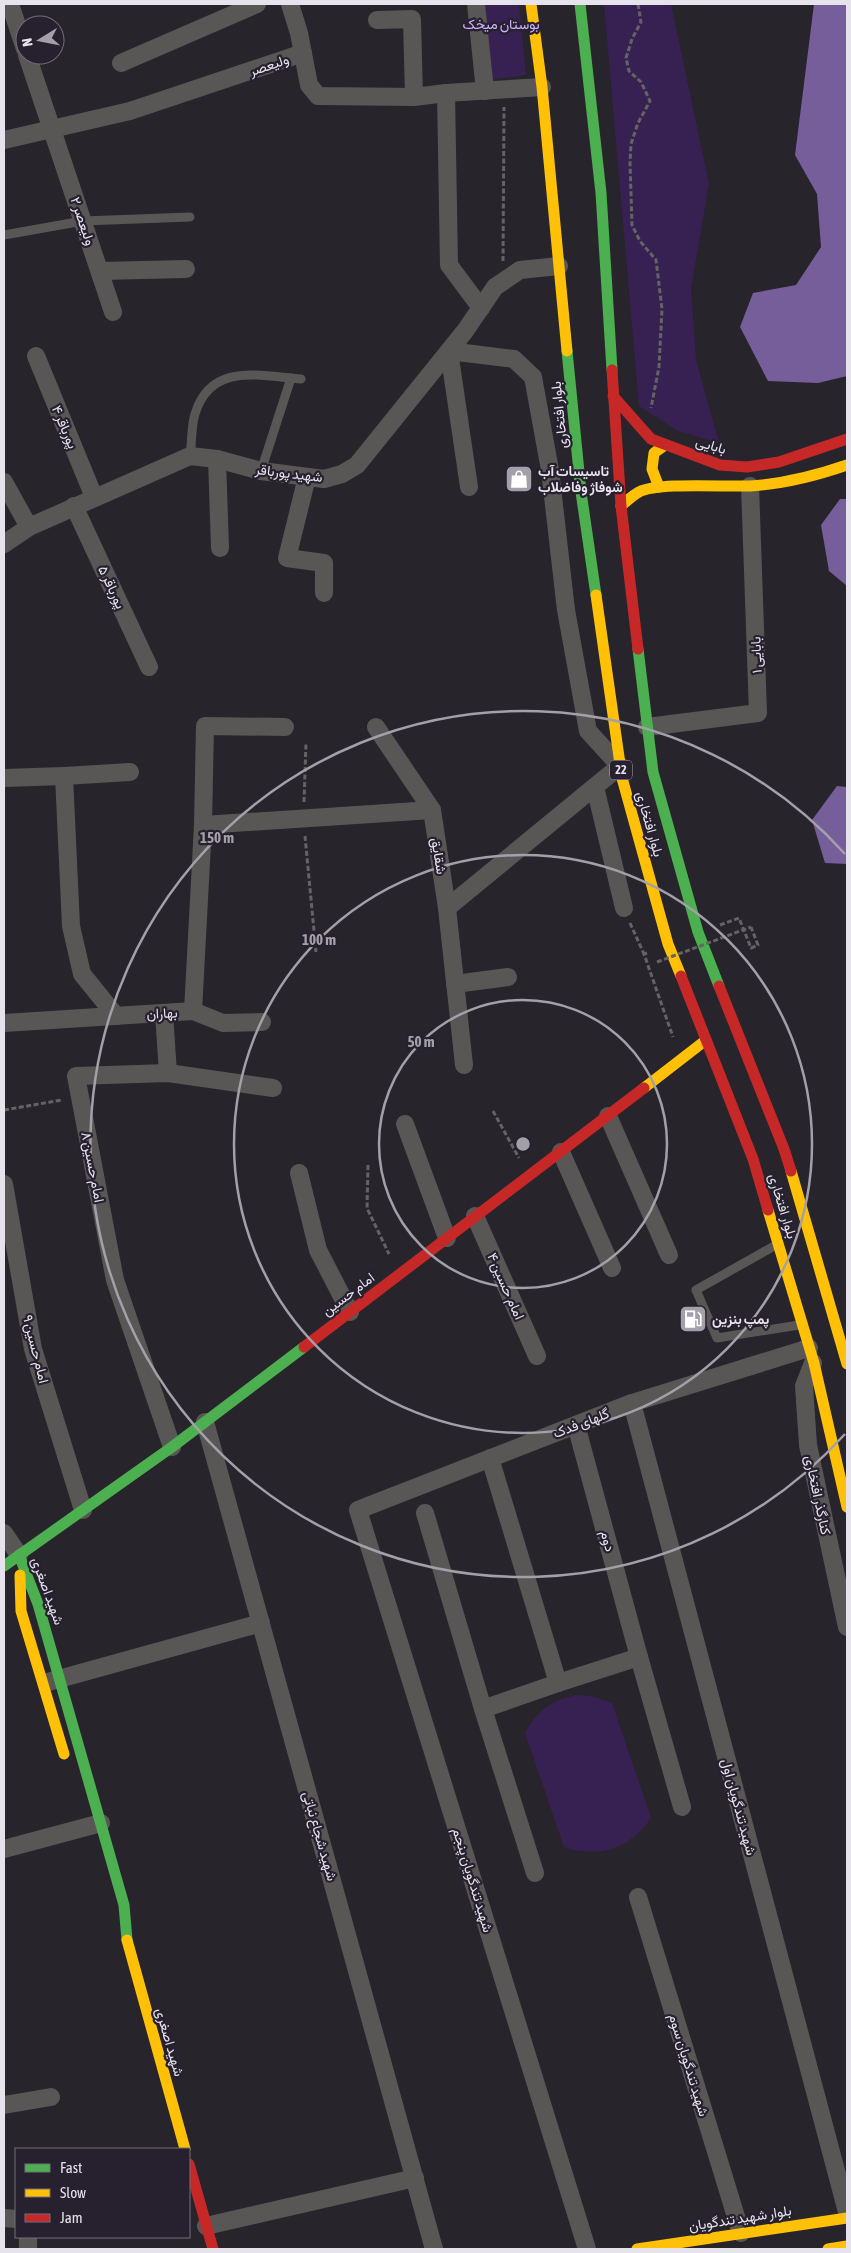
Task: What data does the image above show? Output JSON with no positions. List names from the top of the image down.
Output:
{
  "streets": {
    "main road": [
      "بلوار افتخاری",
      "بابایی",
      "22",
      "امام حسین",
      "شهید اصغری",
      "بلوار شهید تندگویان"
    ],
    "street": [
      "ولیعصر",
      "ولیعصر ۲",
      "پورباقر ۴",
      "شهید پورباقر",
      "پورباقر ۵",
      "بابایی ۱",
      "شقایق",
      "بهاران",
      "امام حسین ۸",
      "امام حسین ۴",
      "امام حسین ۹",
      "گلهای فدک",
      "کنارگذر افتخاری",
      "دوم",
      "شهید تندگویان اول",
      "شهید شجاع نباتی",
      "شهید تندگویان پنجم",
      "شهید تندگویان سوم"
    ]
  },
  "crossings": [
    ["ولیعصر", "ولیعصر ۲"],
    ["ولیعصر", "بلوار افتخاری"],
    ["بلوار افتخاری", "بابایی"],
    ["بلوار افتخاری", "شهید پورباقر"],
    ["بلوار افتخاری", "بابایی ۱"],
    ["بلوار افتخاری", "امام حسین"],
    ["بلوار افتخاری", "گلهای فدک"],
    ["بلوار افتخاری", "کنارگذر افتخاری"],
    ["پورباقر ۴", "شهید پورباقر"],
    ["شهید پورباقر", "پورباقر ۵"],
    ["امام حسین ۸", "امام حسین"],
    ["امام حسین ۴", "امام حسین"],
    ["امام حسین", "امام حسین ۹"],
    ["امام حسین", "شهید اصغری"],
    ["امام حسین", "شهید شجاع نباتی"],
    ["گلهای فدک", "کنارگذر افتخاری"],
    ["گلهای فدک", "دوم"],
    ["گلهای فدک", "شهید تندگویان اول"],
    ["گلهای فدک", "شهید تندگویان پنجم"],
    ["شهید تندگویان سوم", "بلوار شهید تندگویان"]
  ],
  "parks": ["بوستان میخک"],
  "places": {
    "shop": ["تاسیسات آب شوفاژ وفاضلاب"],
    "fuel station": ["پمپ بنزین"]
  },
  "legend": ["Fast", "Slow", "Jam"],
  "north": "left",
  "rings": ["150 m", "100 m", "50 m"]
}
